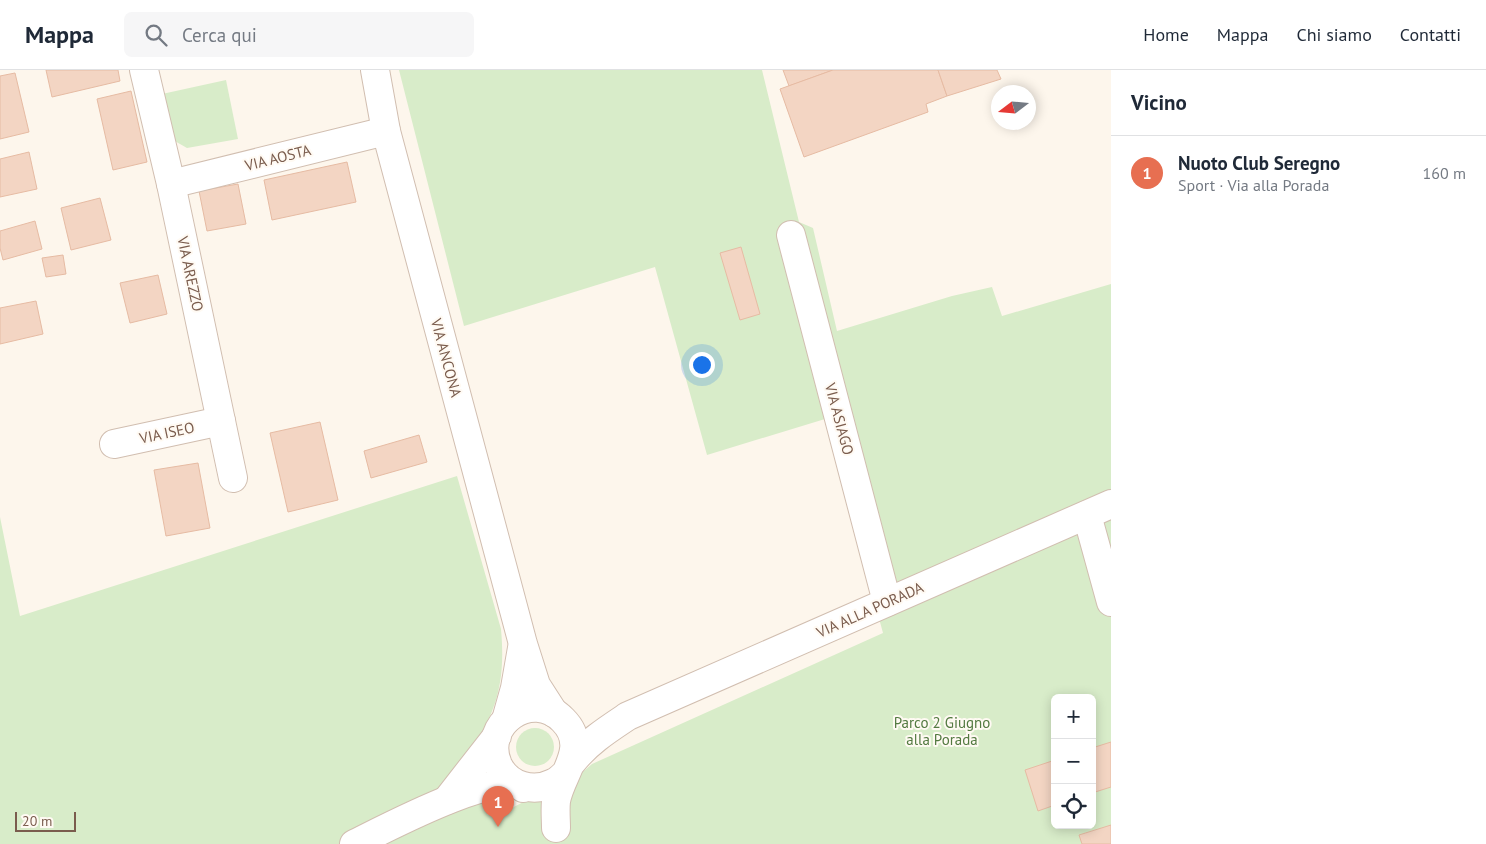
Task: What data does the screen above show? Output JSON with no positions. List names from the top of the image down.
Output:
{
  "streets": {
    "street": [
      "VIA AOSTA",
      "VIA AREZZO",
      "VIA ANCONA",
      "VIA ASIAGO",
      "VIA ISEO",
      "VIA ALLA PORADA"
    ]
  },
  "crossings": [
    ["VIA AOSTA", "VIA AREZZO"],
    ["VIA AOSTA", "VIA ANCONA"],
    ["VIA AREZZO", "VIA ISEO"],
    ["VIA ANCONA", "VIA ALLA PORADA"],
    ["VIA ASIAGO", "VIA ALLA PORADA"]
  ],
  "parks": ["Parco 2 Giugno alla Porada"],
  "scale_bar": "20 m",
  "north": "left",
  "page": {
    "header": "Mappa",
    "search": "Cerca qui",
    "nav": [
      "Home",
      "Mappa",
      "Chi siamo",
      "Contatti"
    ],
    "heading": "Vicino",
    "list": [
      {
        "mark": "1",
        "name": "Nuoto Club Seregno",
        "note": "Sport · Via alla Porada",
        "value": "160 m"
      }
    ],
    "map_buttons": ["+", "−"],
    "pins": "1",
    "scale": "20 m"
  }
}
